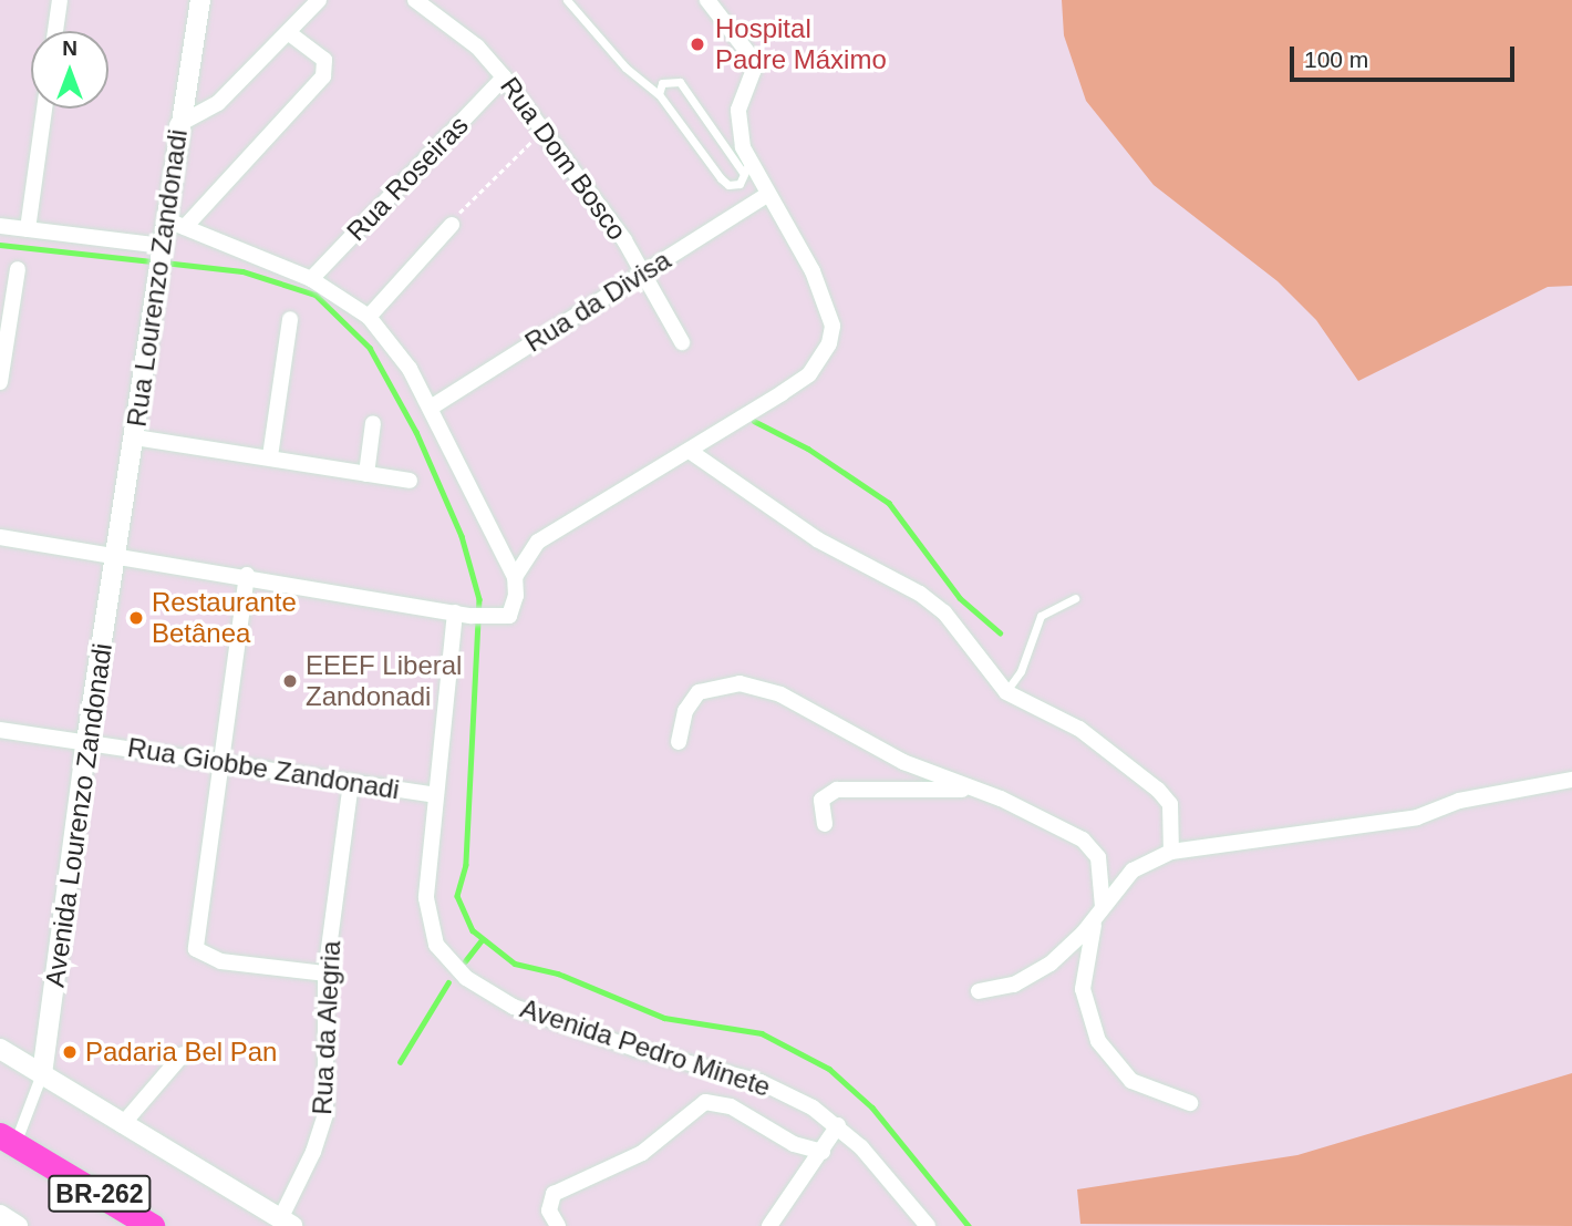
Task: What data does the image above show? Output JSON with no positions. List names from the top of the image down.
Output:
{
  "streets": {
    "highway": ["BR-262"],
    "street": [
      "Rua Dom Bosco",
      "Rua Roseiras",
      "Rua Lourenzo Zandonadi",
      "Rua da Divisa",
      "Rua Giobbe Zandonadi",
      "Avenida Lourenzo Zandonadi",
      "Rua da Alegria",
      "Avenida Pedro Minete"
    ]
  },
  "crossings": [
    ["Rua Dom Bosco", "Rua Roseiras"],
    ["Rua Dom Bosco", "Rua da Divisa"],
    ["Rua Lourenzo Zandonadi", "Avenida Lourenzo Zandonadi"],
    ["Rua Giobbe Zandonadi", "Avenida Lourenzo Zandonadi"],
    ["Rua Giobbe Zandonadi", "Rua da Alegria"],
    ["Rua Giobbe Zandonadi", "Avenida Pedro Minete"]
  ],
  "places": [
    "Hospital Padre Máximo",
    "Restaurante Betânea",
    "EEEF Liberal Zandonadi",
    "Padaria Bel Pan"
  ],
  "scale_bar": "100 m",
  "north": "top"
}
